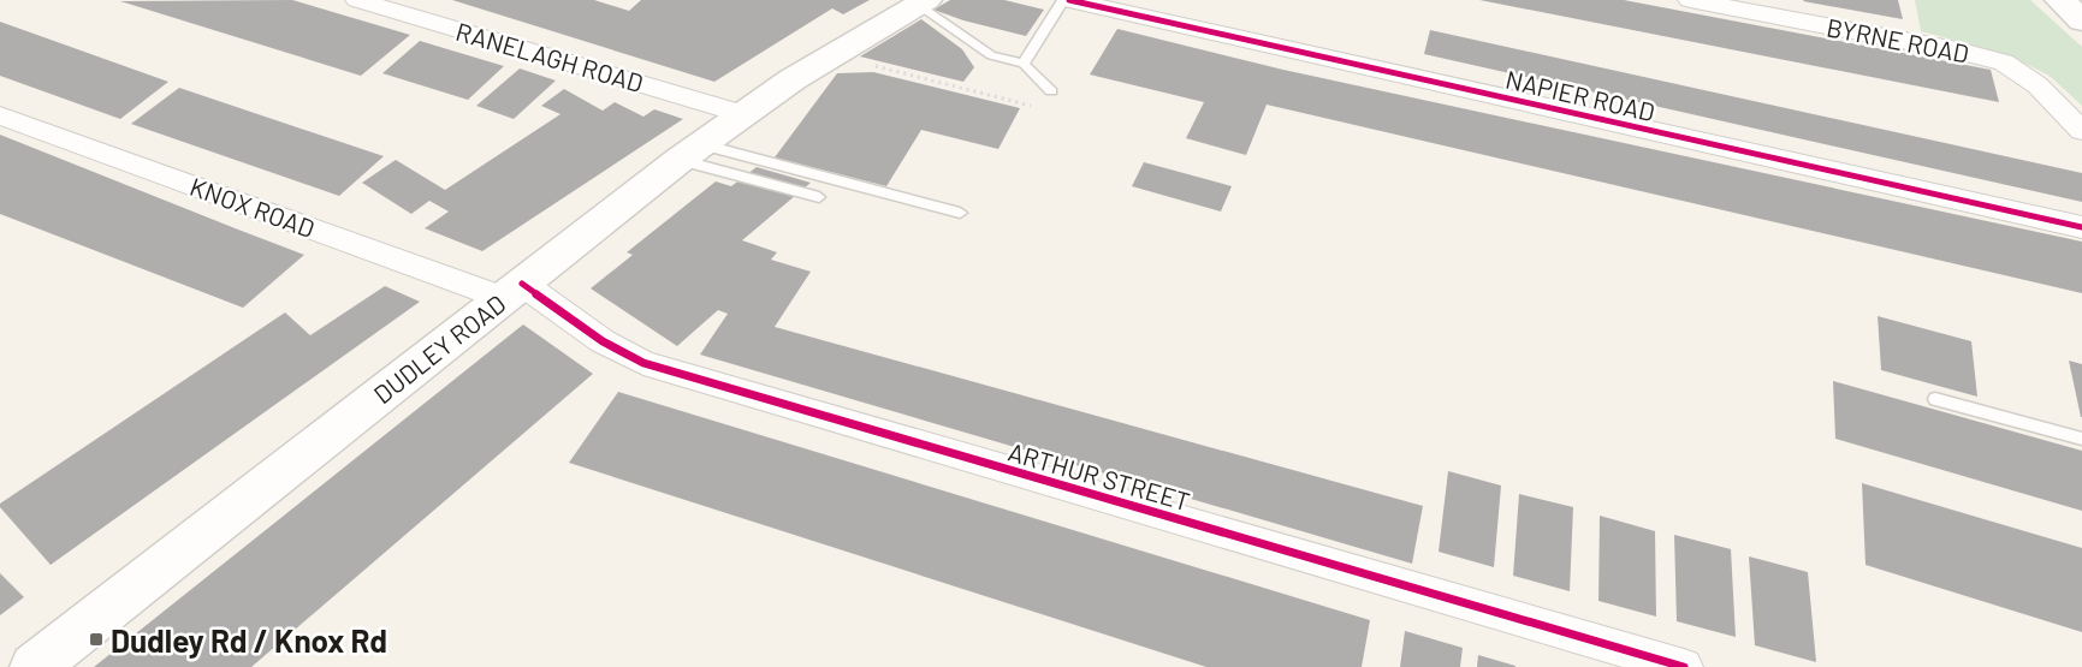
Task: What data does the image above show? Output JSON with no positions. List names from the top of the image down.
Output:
{
  "streets": {
    "main road": ["DUDLEY ROAD"],
    "street": [
      "BYRNE ROAD",
      "RANELAGH ROAD",
      "NAPIER ROAD",
      "KNOX ROAD",
      "ARTHUR STREET"
    ]
  },
  "crossings": [
    ["RANELAGH ROAD", "DUDLEY ROAD"],
    ["KNOX ROAD", "DUDLEY ROAD"],
    ["KNOX ROAD", "ARTHUR STREET"],
    ["DUDLEY ROAD", "ARTHUR STREET"]
  ],
  "places": {
    "transit": ["Dudley Rd / Knox Rd"]
  }
}
